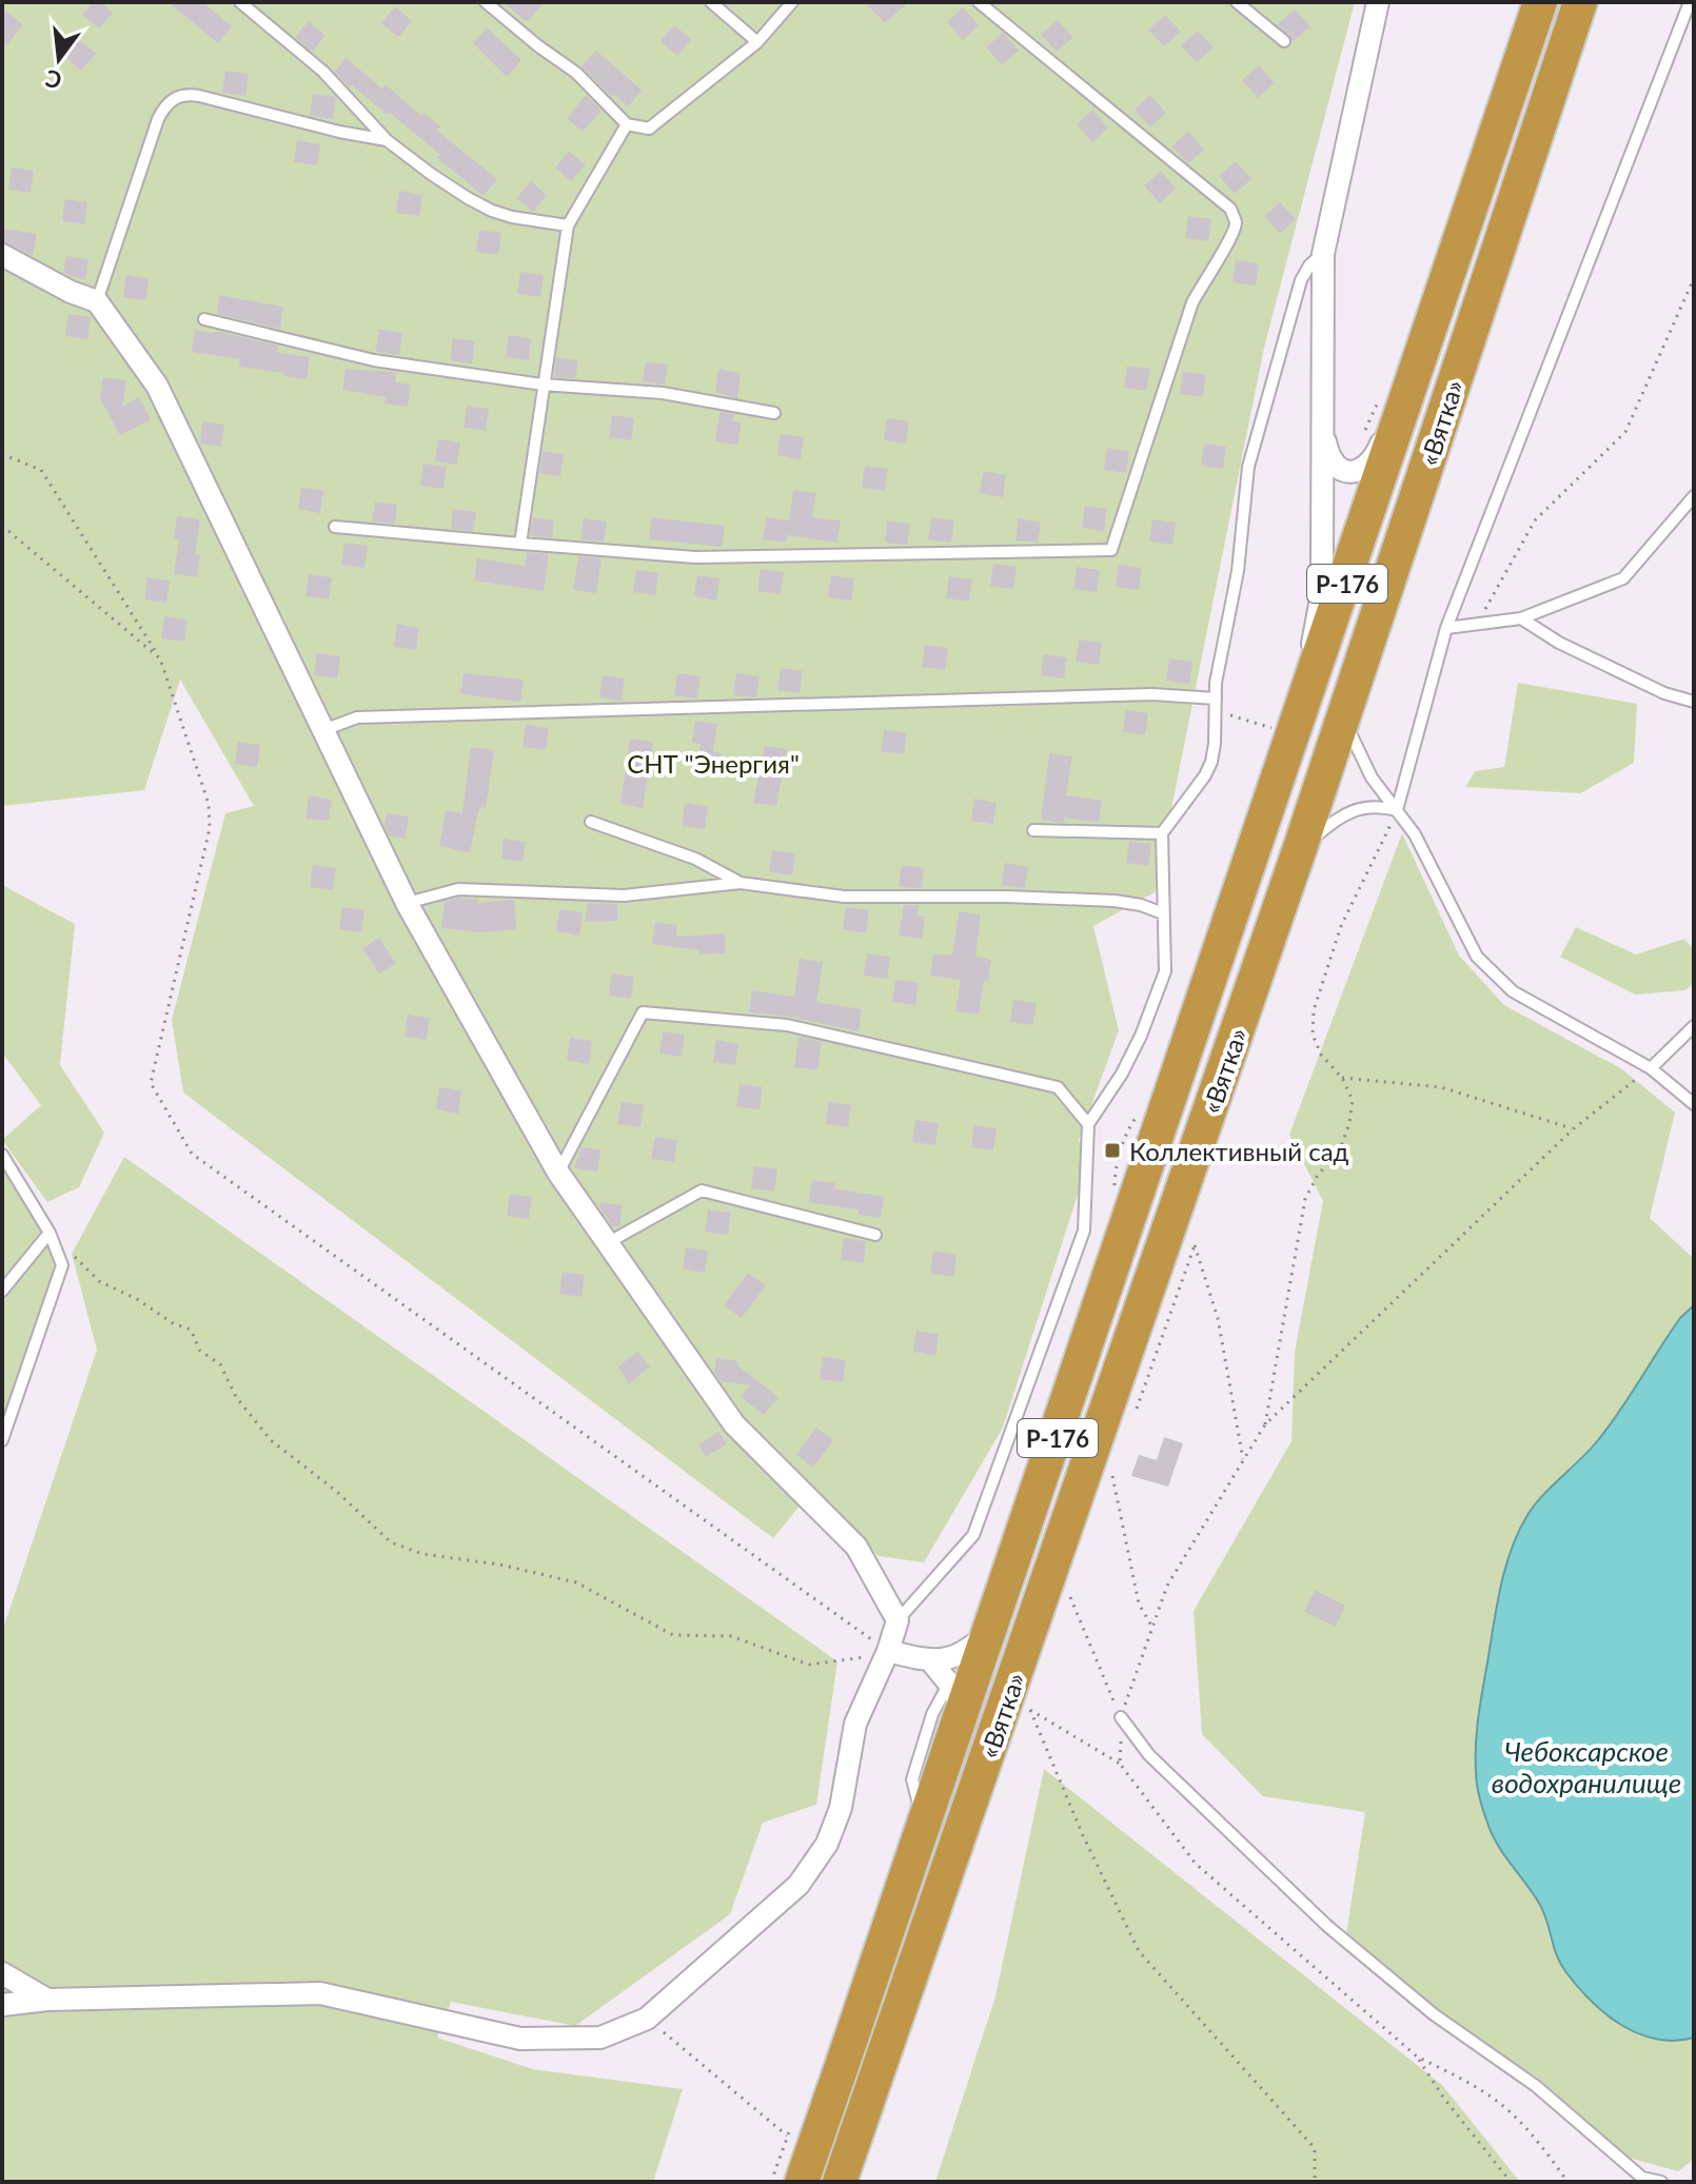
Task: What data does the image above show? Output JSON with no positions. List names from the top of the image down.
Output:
{
  "streets": {
    "highway": ["«Вятка»", "Р-176"]
  },
  "water": ["Чебоксарское водохранилище"],
  "parks": ["СНТ \"Энергия\""],
  "places": {
    "transit": ["Коллективный сад"]
  },
  "north": "bottom"
}
